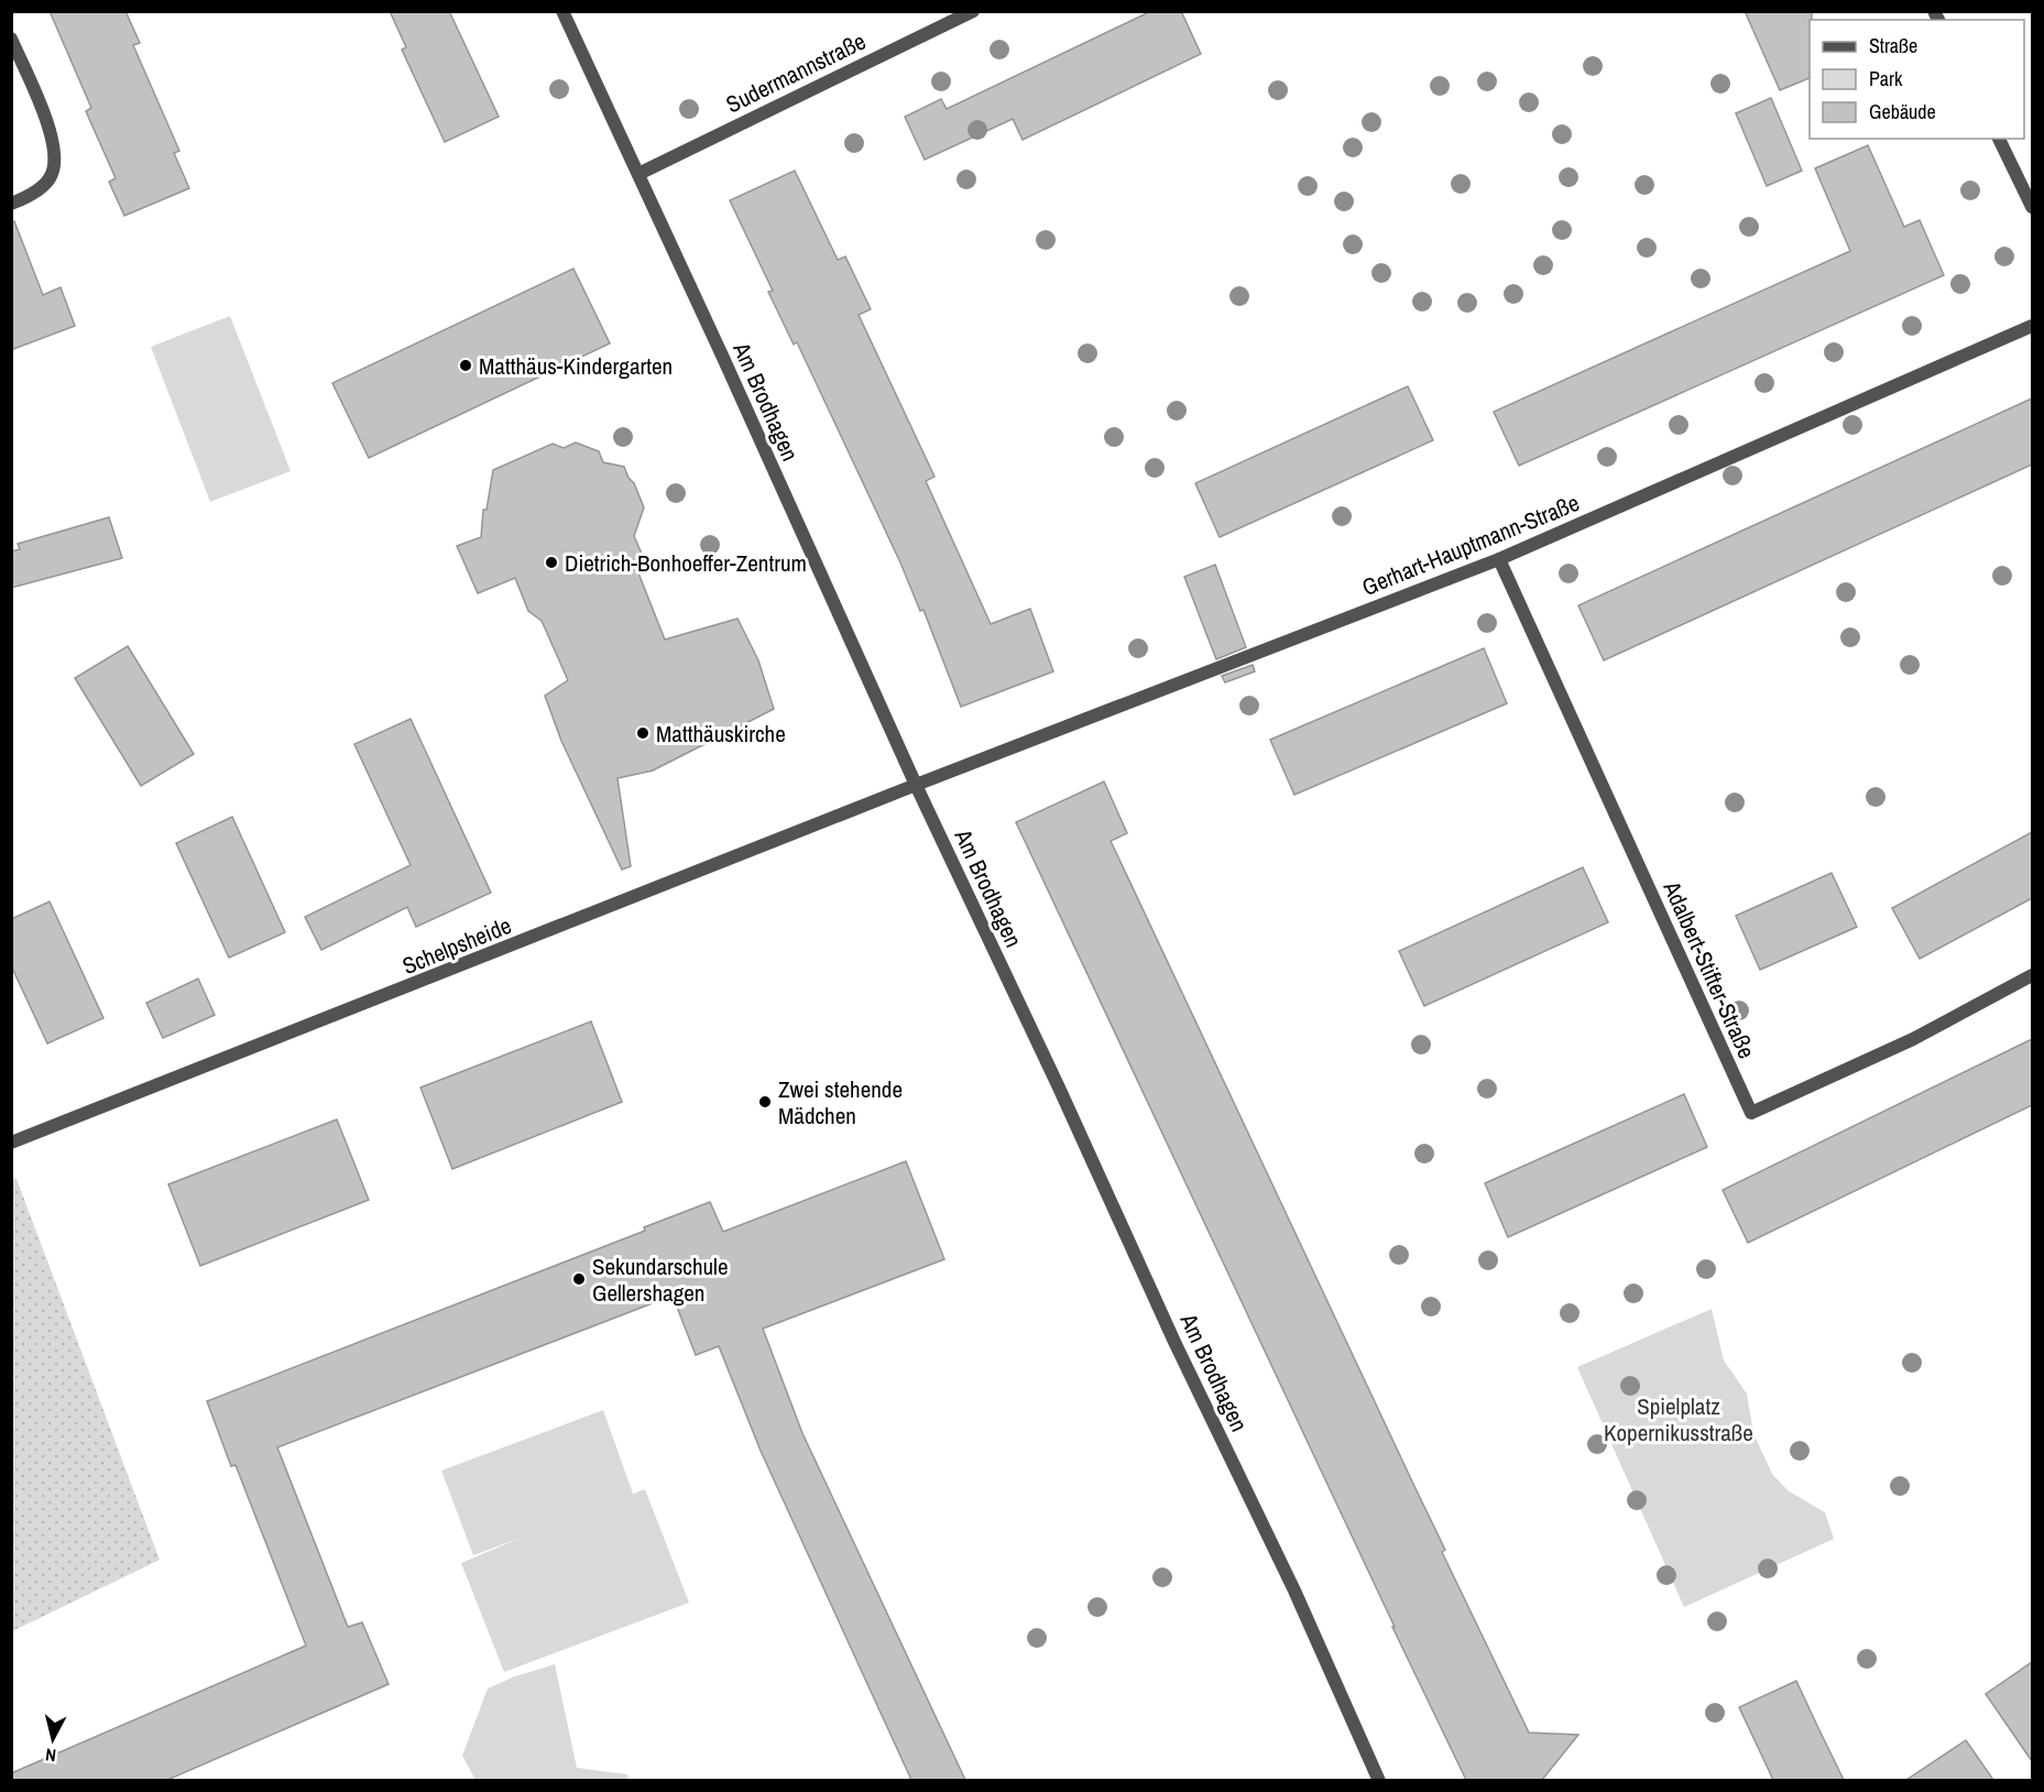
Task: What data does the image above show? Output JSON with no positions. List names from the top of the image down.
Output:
{
  "streets": {
    "street": [
      "Sudermannstraße",
      "Am Brodhagen",
      "Gerhart-Hauptmann-Straße",
      "Schelpsheide",
      "Adalbert-Stifter-Straße"
    ]
  },
  "crossings": [
    ["Sudermannstraße", "Am Brodhagen"],
    ["Am Brodhagen", "Gerhart-Hauptmann-Straße"],
    ["Am Brodhagen", "Schelpsheide"],
    ["Gerhart-Hauptmann-Straße", "Schelpsheide"],
    ["Gerhart-Hauptmann-Straße", "Adalbert-Stifter-Straße"]
  ],
  "parks": ["Spielplatz Kopernikusstraße"],
  "places": [
    "Matthäus-Kindergarten",
    "Dietrich-Bonhoeffer-Zentrum",
    "Matthäuskirche",
    "Zwei stehende Mädchen",
    "Sekundarschule Gellershagen"
  ],
  "legend": ["Straße", "Park", "Gebäude"],
  "north": "bottom"
}
